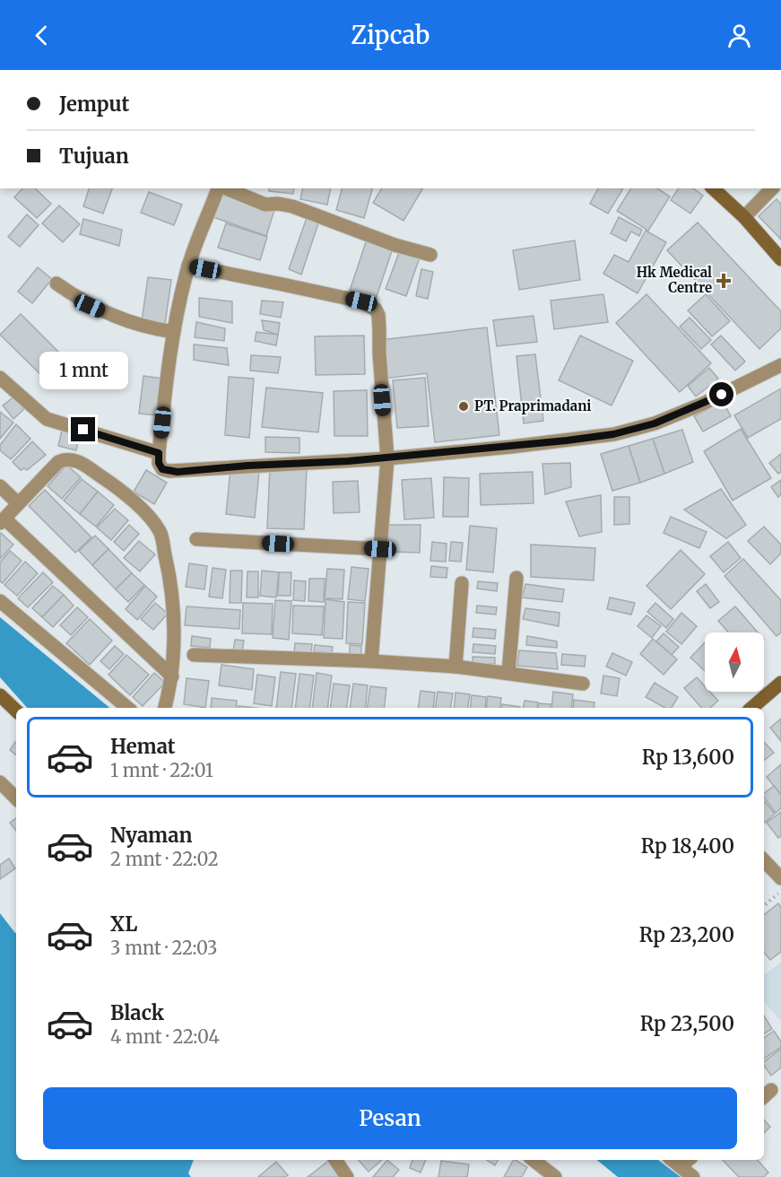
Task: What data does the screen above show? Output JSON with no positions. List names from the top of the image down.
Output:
{
  "places": {
    "health": ["Hk Medical Centre"],
    "other": ["PT. Praprimadani"]
  },
  "north": "top",
  "page": {
    "header": "Zipcab",
    "banner": ["Jemput", "Tujuan"],
    "bubble": "1 mnt",
    "list": [
      {
        "name": "Hemat",
        "note": "1 mnt · 22:01",
        "value": "Rp 13,600"
      },
      {
        "name": "Nyaman",
        "note": "2 mnt · 22:02",
        "value": "Rp 18,400"
      },
      {
        "name": "XL",
        "note": "3 mnt · 22:03",
        "value": "Rp 23,200"
      },
      {
        "name": "Black",
        "note": "4 mnt · 22:04",
        "value": "Rp 23,500"
      }
    ],
    "buttons": "Pesan"
  }
}
